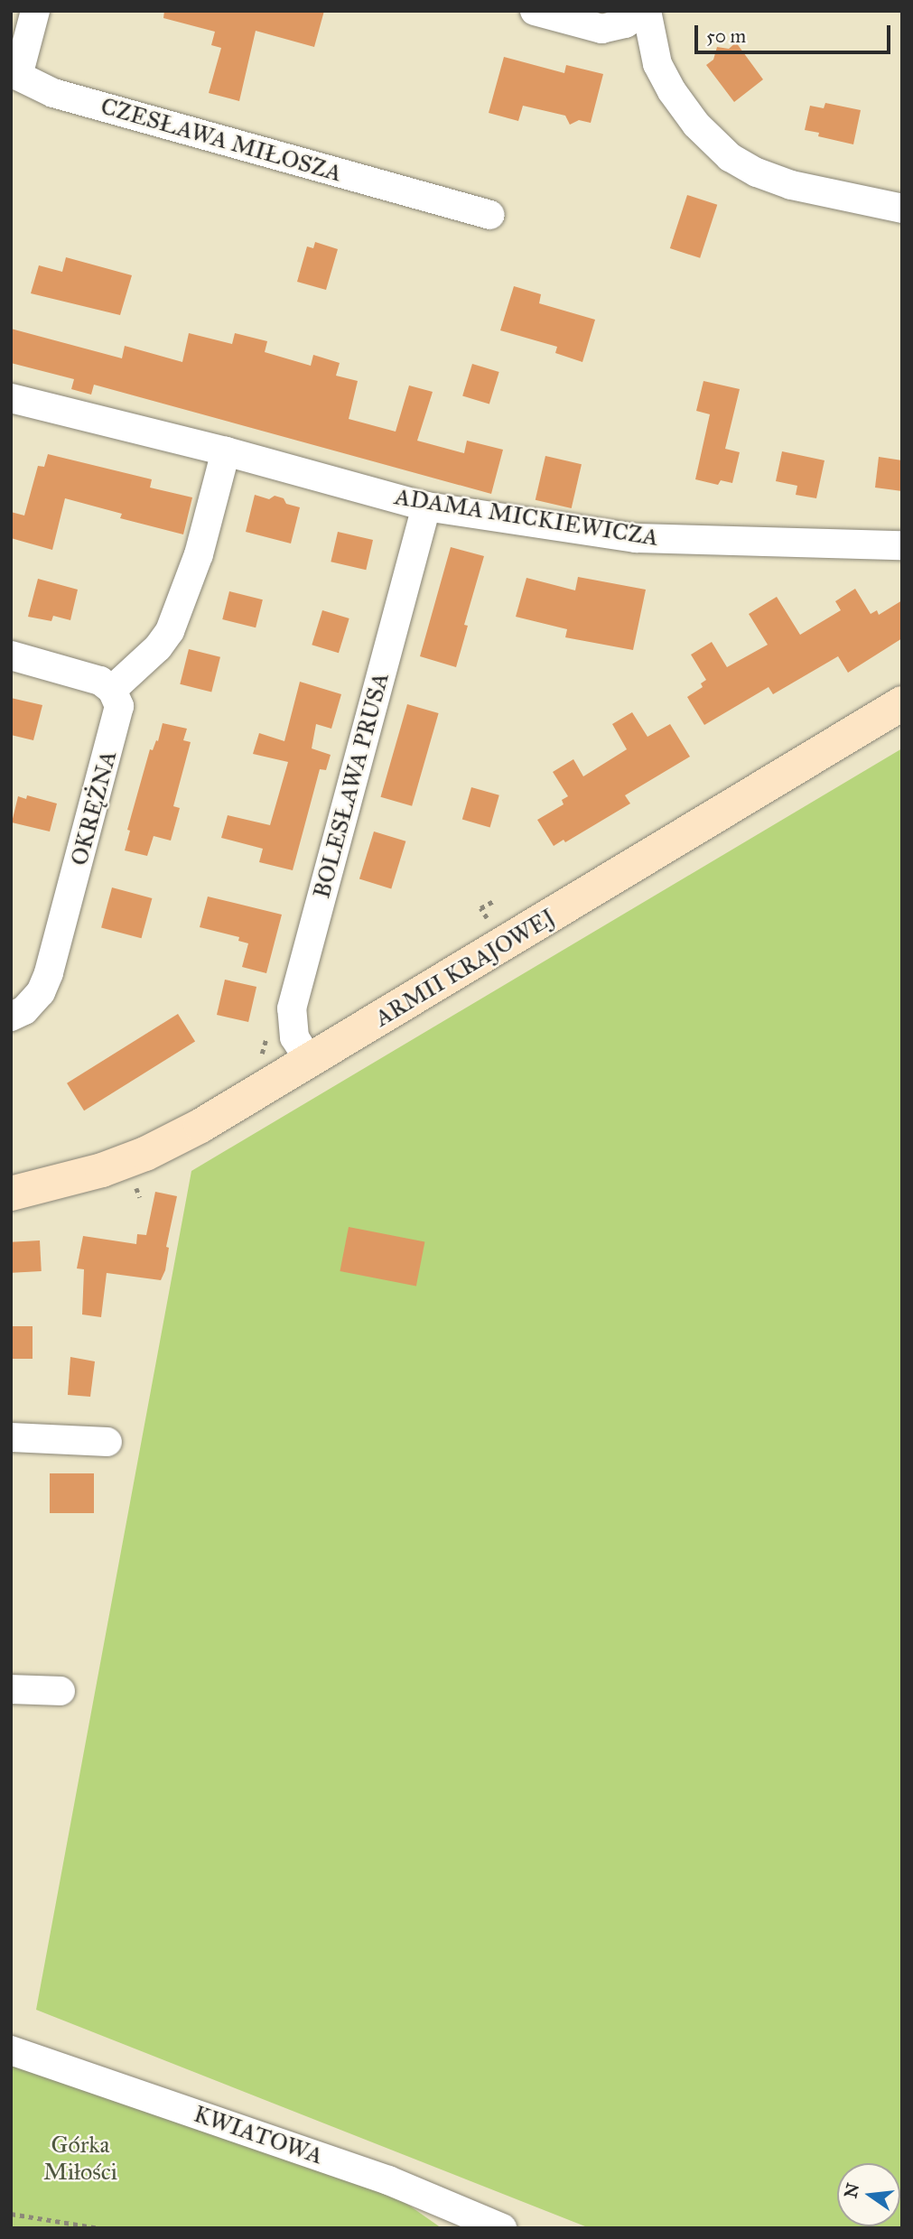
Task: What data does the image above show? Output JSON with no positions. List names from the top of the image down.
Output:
{
  "streets": {
    "street": [
      "CZESŁAWA MIŁOSZA",
      "ADAMA MICKIEWICZA",
      "BOLESŁAWA PRUSA",
      "OKRĘŻNA",
      "ARMII KRAJOWEJ",
      "KWIATOWA"
    ]
  },
  "crossings": [
    ["ADAMA MICKIEWICZA", "BOLESŁAWA PRUSA"],
    ["BOLESŁAWA PRUSA", "ARMII KRAJOWEJ"]
  ],
  "parks": ["Górka Miłości"],
  "scale_bar": "50 m",
  "north": "left"
}
